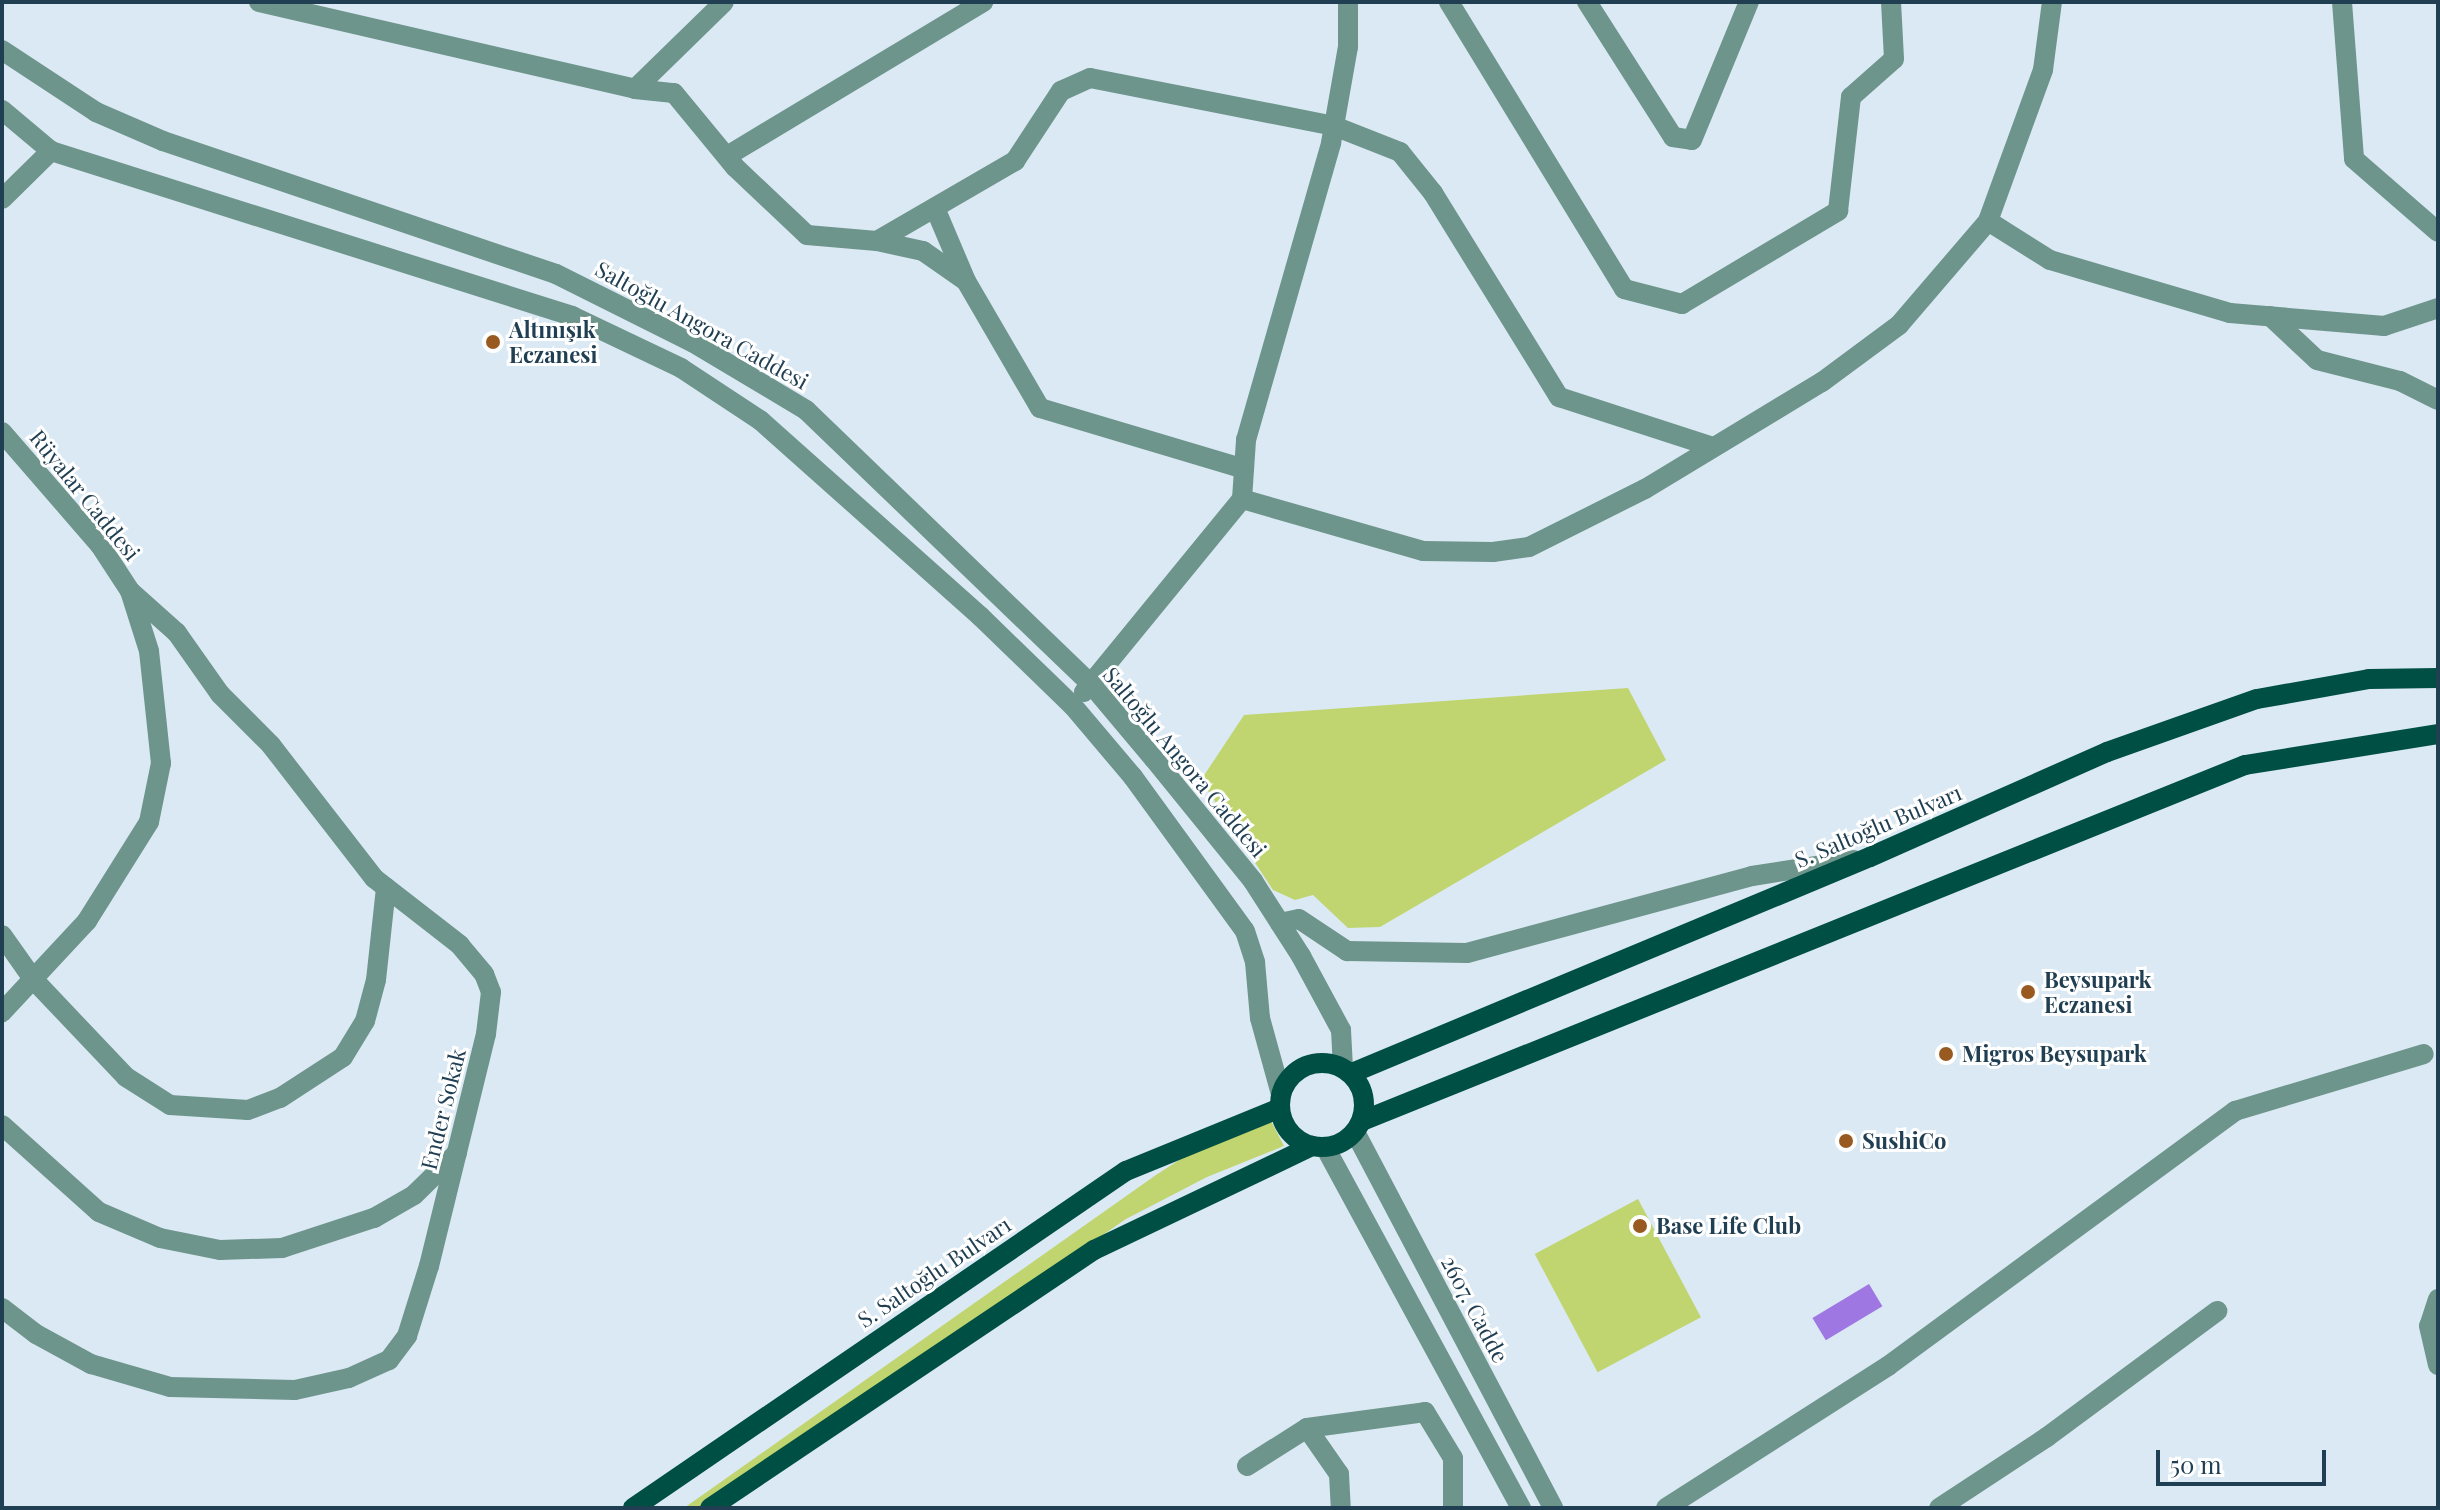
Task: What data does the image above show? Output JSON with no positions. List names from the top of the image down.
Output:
{
  "streets": {
    "main road": ["S. Saltoğlu Bulvarı"],
    "street": [
      "Saltoğlu Angora Caddesi",
      "Rüyalar Caddesi",
      "Ender Sokak",
      "2607. Cadde"
    ]
  },
  "crossings": [
    ["Saltoğlu Angora Caddesi", "S. Saltoğlu Bulvarı"],
    ["Saltoğlu Angora Caddesi", "2607. Cadde"],
    ["Rüyalar Caddesi", "Ender Sokak"],
    ["S. Saltoğlu Bulvarı", "2607. Cadde"]
  ],
  "places": [
    "Altınışık Eczanesi",
    "Beysupark Eczanesi",
    "Migros Beysupark",
    "SushiCo",
    "Base Life Club"
  ],
  "scale_bar": "50 m"
}
